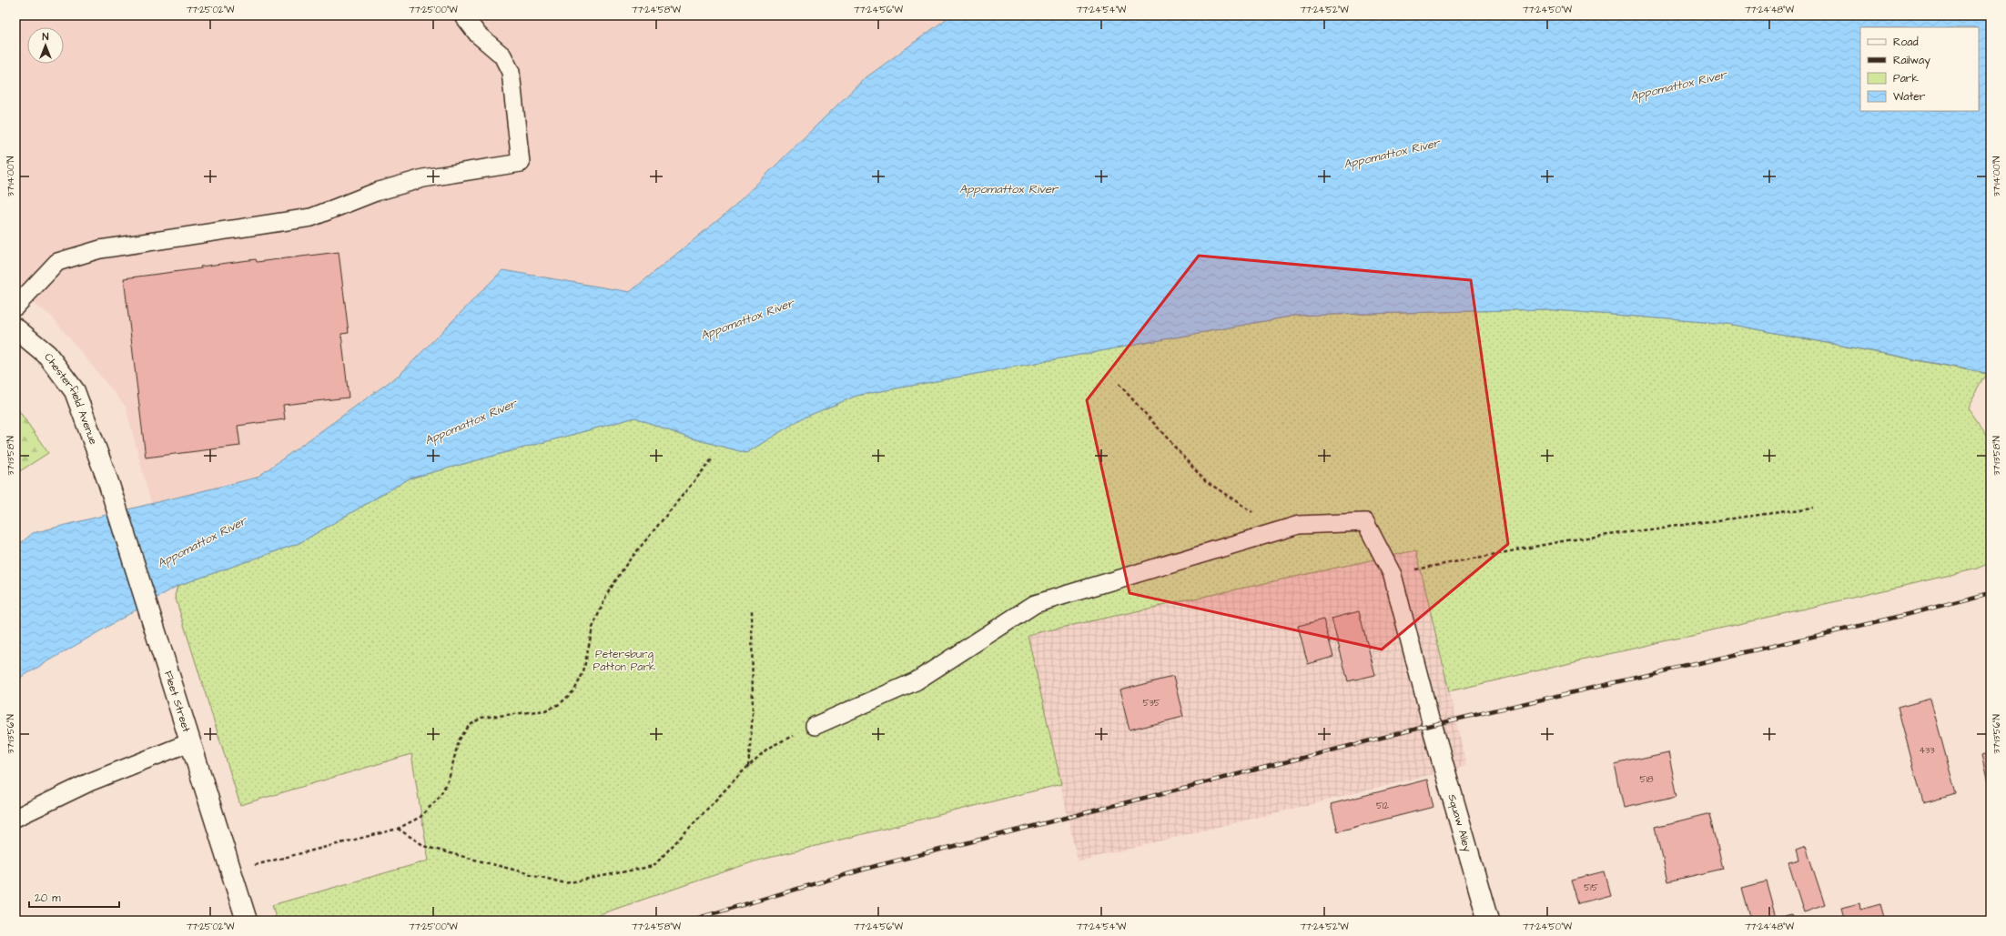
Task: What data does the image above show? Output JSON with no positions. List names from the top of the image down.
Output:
{
  "streets": {
    "main road": ["Chesterfield Avenue", "Fleet Street", "Squaw Alley"]
  },
  "crossings": [
    ["Chesterfield Avenue", "Fleet Street"]
  ],
  "water": ["Appomattox River"],
  "parks": ["Petersburg Patton Park"],
  "house_numbers": [
    "535",
    "433",
    "518",
    "512",
    "515"
  ],
  "legend": [
    "Road",
    "Railway",
    "Park",
    "Water"
  ],
  "scale_bar": "20 m",
  "north": "top",
  "coordinates": [
    "77°25'02\"W",
    "77°25'00\"W",
    "77°24'58\"W",
    "77°24'56\"W",
    "77°24'54\"W",
    "77°24'52\"W",
    "77°24'50\"W",
    "77°24'48\"W",
    "37°14'00\"N",
    "37°13'58\"N",
    "37°13'56\"N"
  ]
}
